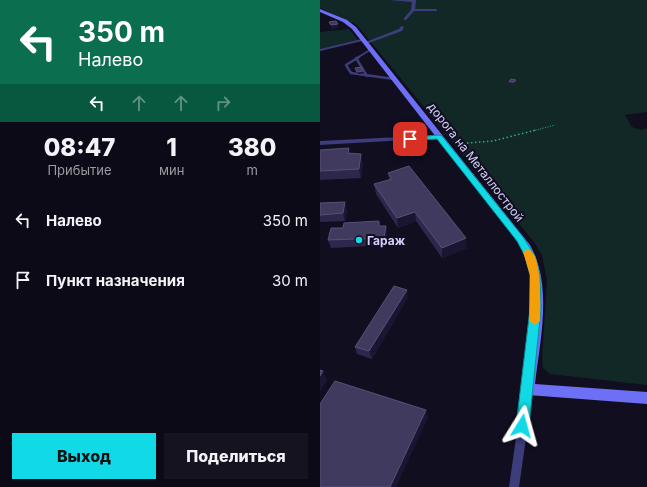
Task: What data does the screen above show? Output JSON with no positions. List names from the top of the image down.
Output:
{
  "streets": {
    "street": ["дорога на Металлострой"]
  },
  "places": ["Гараж"],
  "page": {
    "turn": ["350 m", "Налево"],
    "eta": [
      "08:47",
      "Прибытие",
      "1",
      "мин",
      "380",
      "m"
    ],
    "list": [
      {
        "name": "Налево",
        "value": "350 m"
      },
      {
        "name": "Пункт назначения",
        "value": "30 m"
      }
    ],
    "buttons": ["Выход", "Поделиться"]
  }
}
